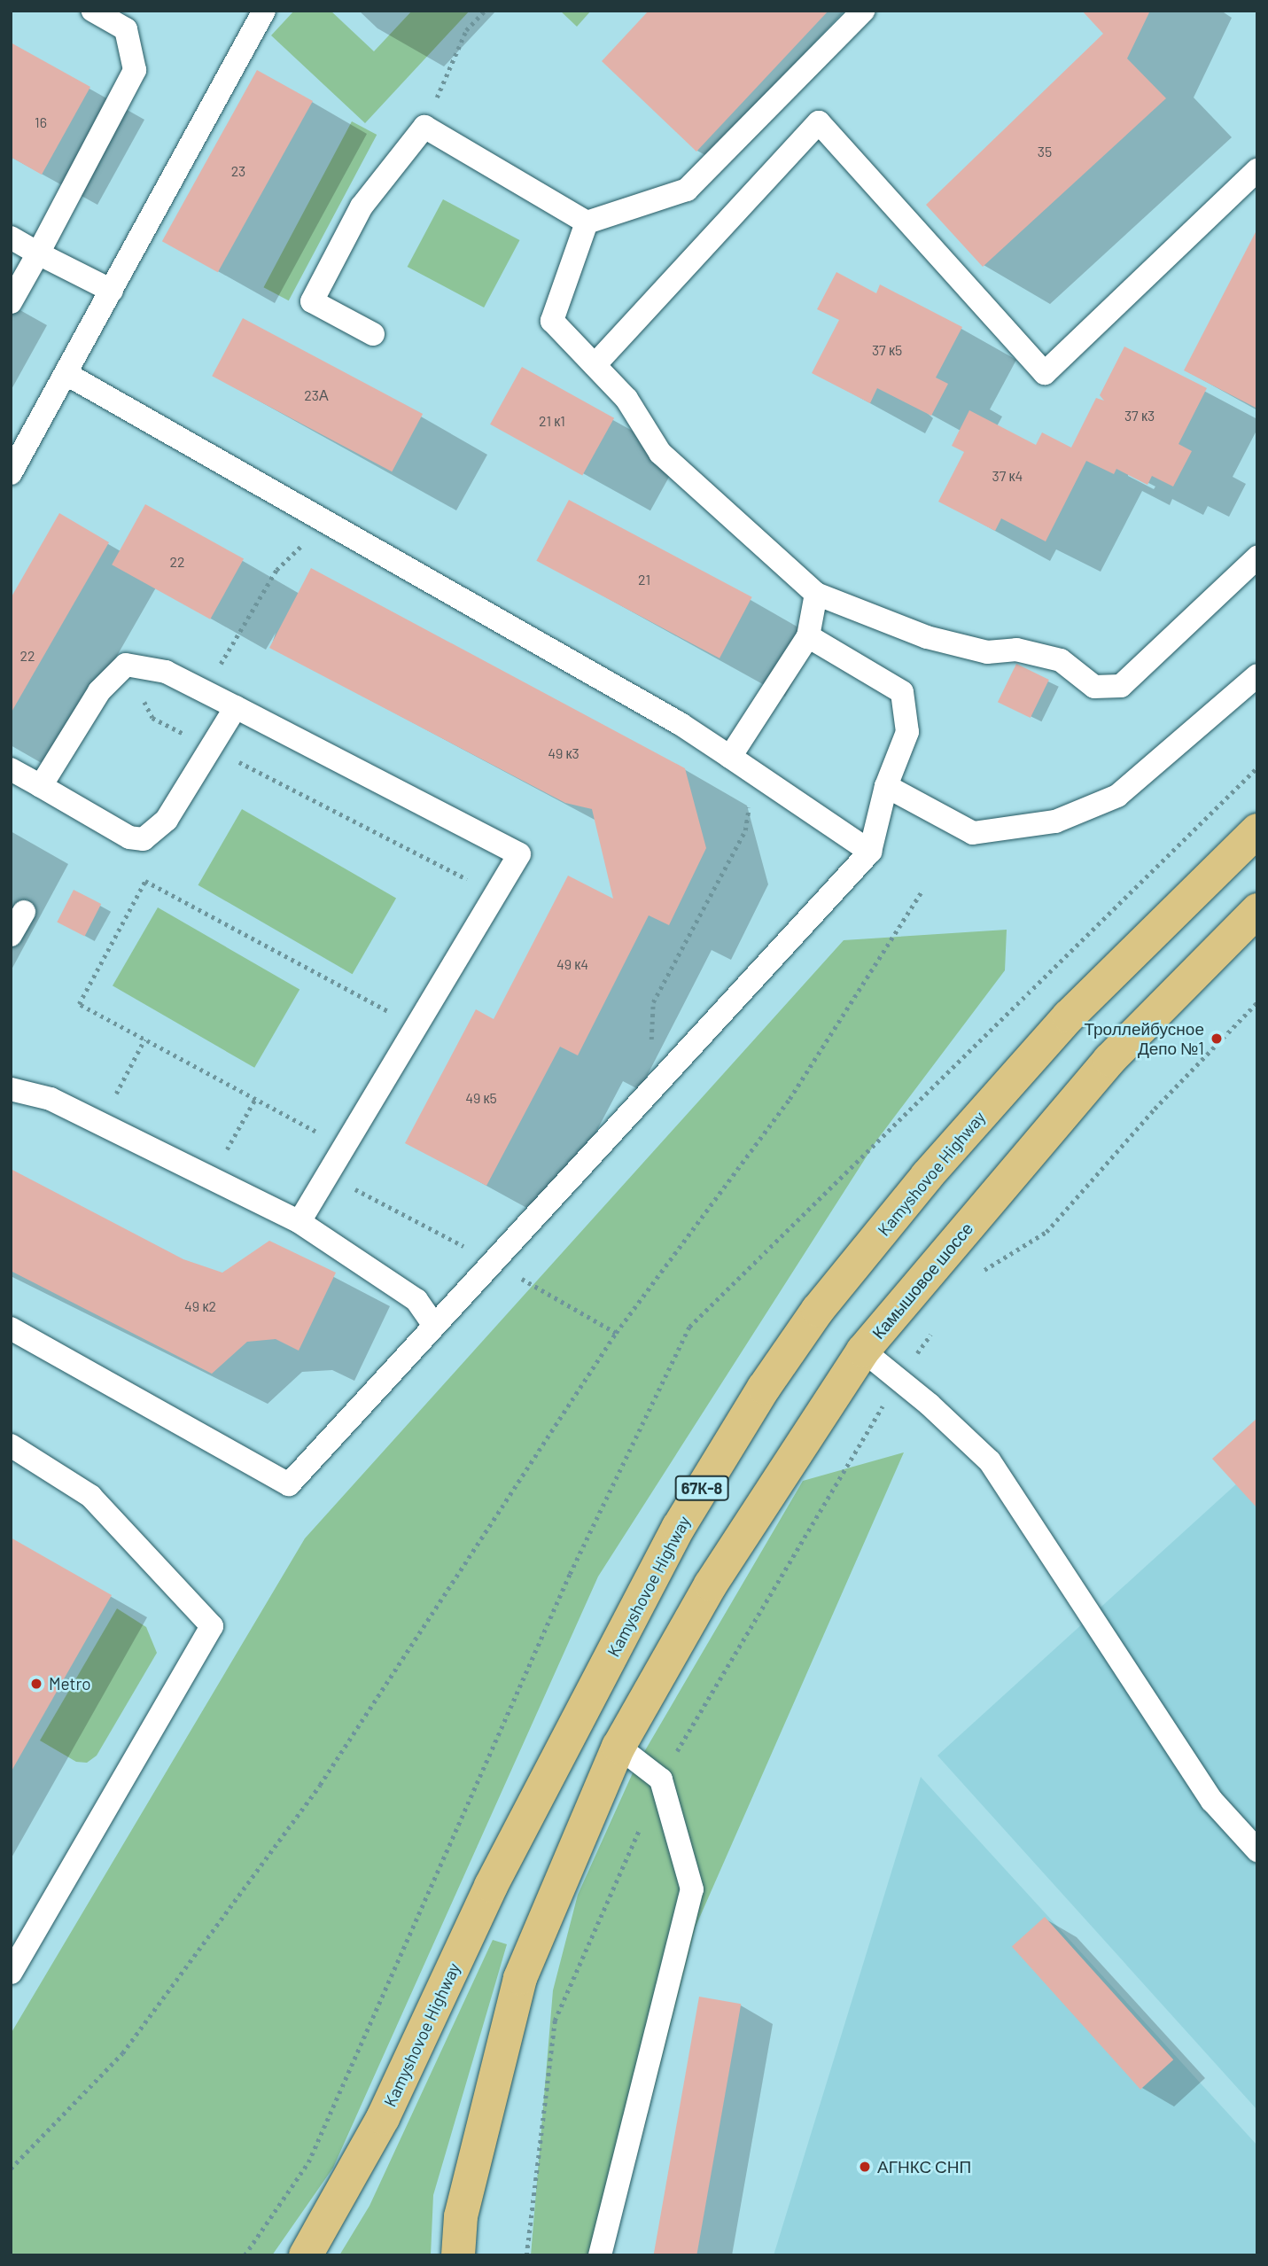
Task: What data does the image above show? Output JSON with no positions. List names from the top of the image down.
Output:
{
  "streets": {
    "main road": ["Kamyshovoe Highway", "Камышовое шоссе", "67К-8"]
  },
  "places": ["Троллейбусное Депо №1", "Metro", "АГНКС СНП"],
  "house_numbers": [
    "16",
    "35",
    "23",
    "37 к5",
    "23А",
    "37 к3",
    "21 к1",
    "37 к4",
    "22",
    "21",
    "22",
    "49 к3",
    "49 к4",
    "49 к5",
    "49 к2"
  ]
}
